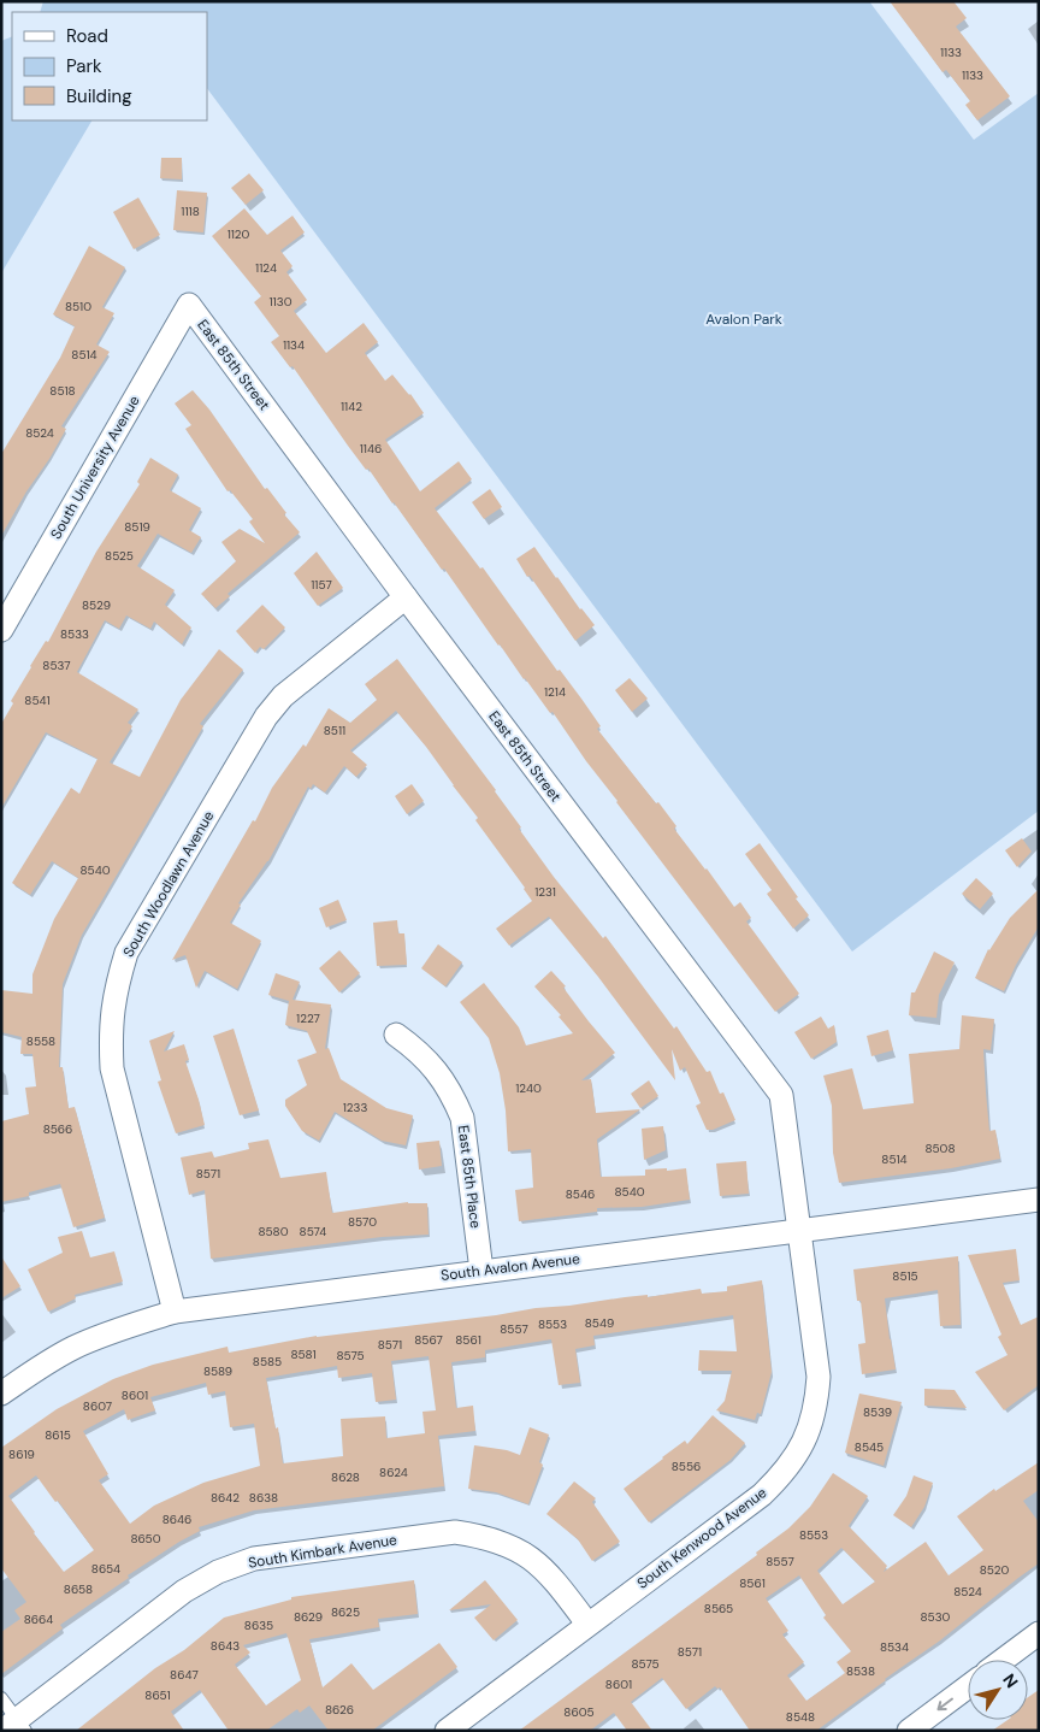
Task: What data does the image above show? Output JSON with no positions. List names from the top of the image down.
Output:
{
  "streets": {
    "street": [
      "East 85th Street",
      "South University Avenue",
      "South Woodlawn Avenue",
      "East 85th Place",
      "South Avalon Avenue",
      "South Kenwood Avenue",
      "South Kimbark Avenue"
    ]
  },
  "crossings": [
    ["East 85th Street", "South University Avenue"],
    ["East 85th Street", "South Woodlawn Avenue"],
    ["East 85th Street", "South Avalon Avenue"],
    ["East 85th Street", "South Kenwood Avenue"],
    ["South Woodlawn Avenue", "South Avalon Avenue"],
    ["East 85th Place", "South Avalon Avenue"],
    ["South Avalon Avenue", "South Kenwood Avenue"],
    ["South Kenwood Avenue", "South Kimbark Avenue"]
  ],
  "parks": ["Avalon Park"],
  "house_numbers": [
    "1133",
    "1133",
    "1118",
    "1120",
    "1124",
    "1130",
    "8510",
    "1134",
    "8514",
    "8518",
    "1142",
    "8524",
    "1146",
    "8519",
    "8525",
    "1157",
    "8529",
    "8533",
    "8537",
    "1214",
    "8541",
    "8511",
    "8540",
    "1231",
    "1227",
    "8558",
    "1240",
    "1233",
    "8566",
    "8508",
    "8514",
    "8571",
    "8540",
    "8546",
    "8570",
    "8580",
    "8574",
    "8515",
    "8549",
    "8553",
    "8557",
    "8567",
    "8561",
    "8571",
    "8581",
    "8575",
    "8585",
    "8589",
    "8601",
    "8607",
    "8539",
    "8615",
    "8545",
    "8619",
    "8556",
    "8624",
    "8628",
    "8642",
    "8638",
    "8646",
    "8553",
    "8650",
    "8557",
    "8654",
    "8520",
    "8561",
    "8658",
    "8524",
    "8565",
    "8625",
    "8629",
    "8530",
    "8664",
    "8635",
    "8643",
    "8534",
    "8571",
    "8575",
    "8538",
    "8647",
    "8601",
    "8651",
    "8626",
    "8605",
    "8548"
  ],
  "legend": ["Road", "Park", "Building"],
  "north": "top right"
}
